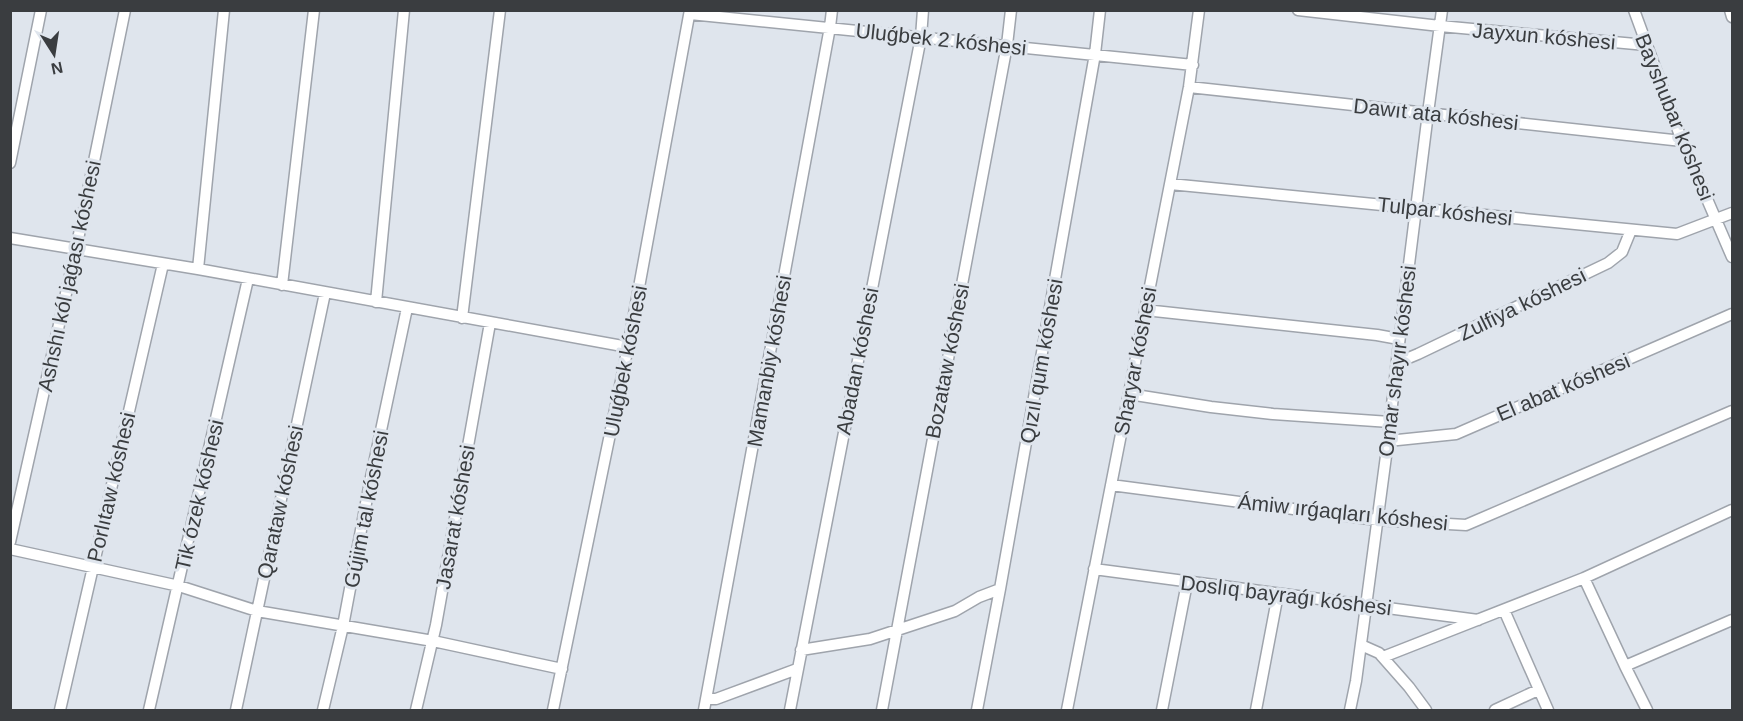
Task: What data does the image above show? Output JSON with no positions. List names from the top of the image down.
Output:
{
  "streets": {
    "street": [
      "Jayxun kóshesi",
      "Uluǵbek 2 kóshesi",
      "Dawıt ata kóshesi",
      "Bayshubar kóshesi",
      "Tulpar kóshesi",
      "Ashshı kól jaǵası kóshesi",
      "Zulfiya kóshesi",
      "Uluǵbek kóshesi",
      "Mamanbiy kóshesi",
      "Abadan kóshesi",
      "Bozataw kóshesi",
      "Qızıl qum kóshesi",
      "Sharyar kóshesi",
      "Omar shayır kóshesi",
      "El abat kóshesi",
      "Porlıtaw kóshesi",
      "Tik ózek kóshesi",
      "Qarataw kóshesi",
      "Gújim tal kóshesi",
      "Ámiw ırǵaqları kóshesi",
      "Jasarat kóshesi",
      "Doslıq bayraǵı kóshesi"
    ]
  },
  "crossings": [
    ["Jayxun kóshesi", "Bayshubar kóshesi"],
    ["Jayxun kóshesi", "Omar shayır kóshesi"],
    ["Uluǵbek 2 kóshesi", "Uluǵbek kóshesi"],
    ["Uluǵbek 2 kóshesi", "Mamanbiy kóshesi"],
    ["Uluǵbek 2 kóshesi", "Abadan kóshesi"],
    ["Uluǵbek 2 kóshesi", "Bozataw kóshesi"],
    ["Uluǵbek 2 kóshesi", "Qızıl qum kóshesi"],
    ["Uluǵbek 2 kóshesi", "Sharyar kóshesi"],
    ["Dawıt ata kóshesi", "Bayshubar kóshesi"],
    ["Dawıt ata kóshesi", "Sharyar kóshesi"],
    ["Dawıt ata kóshesi", "Omar shayır kóshesi"],
    ["Bayshubar kóshesi", "Tulpar kóshesi"],
    ["Tulpar kóshesi", "Zulfiya kóshesi"],
    ["Tulpar kóshesi", "Sharyar kóshesi"],
    ["Tulpar kóshesi", "Omar shayır kóshesi"],
    ["Zulfiya kóshesi", "Omar shayır kóshesi"],
    ["Sharyar kóshesi", "Ámiw ırǵaqları kóshesi"],
    ["Sharyar kóshesi", "Doslıq bayraǵı kóshesi"],
    ["Omar shayır kóshesi", "El abat kóshesi"],
    ["Omar shayır kóshesi", "Ámiw ırǵaqları kóshesi"],
    ["Omar shayır kóshesi", "Doslıq bayraǵı kóshesi"]
  ],
  "north": "bottom"
}
